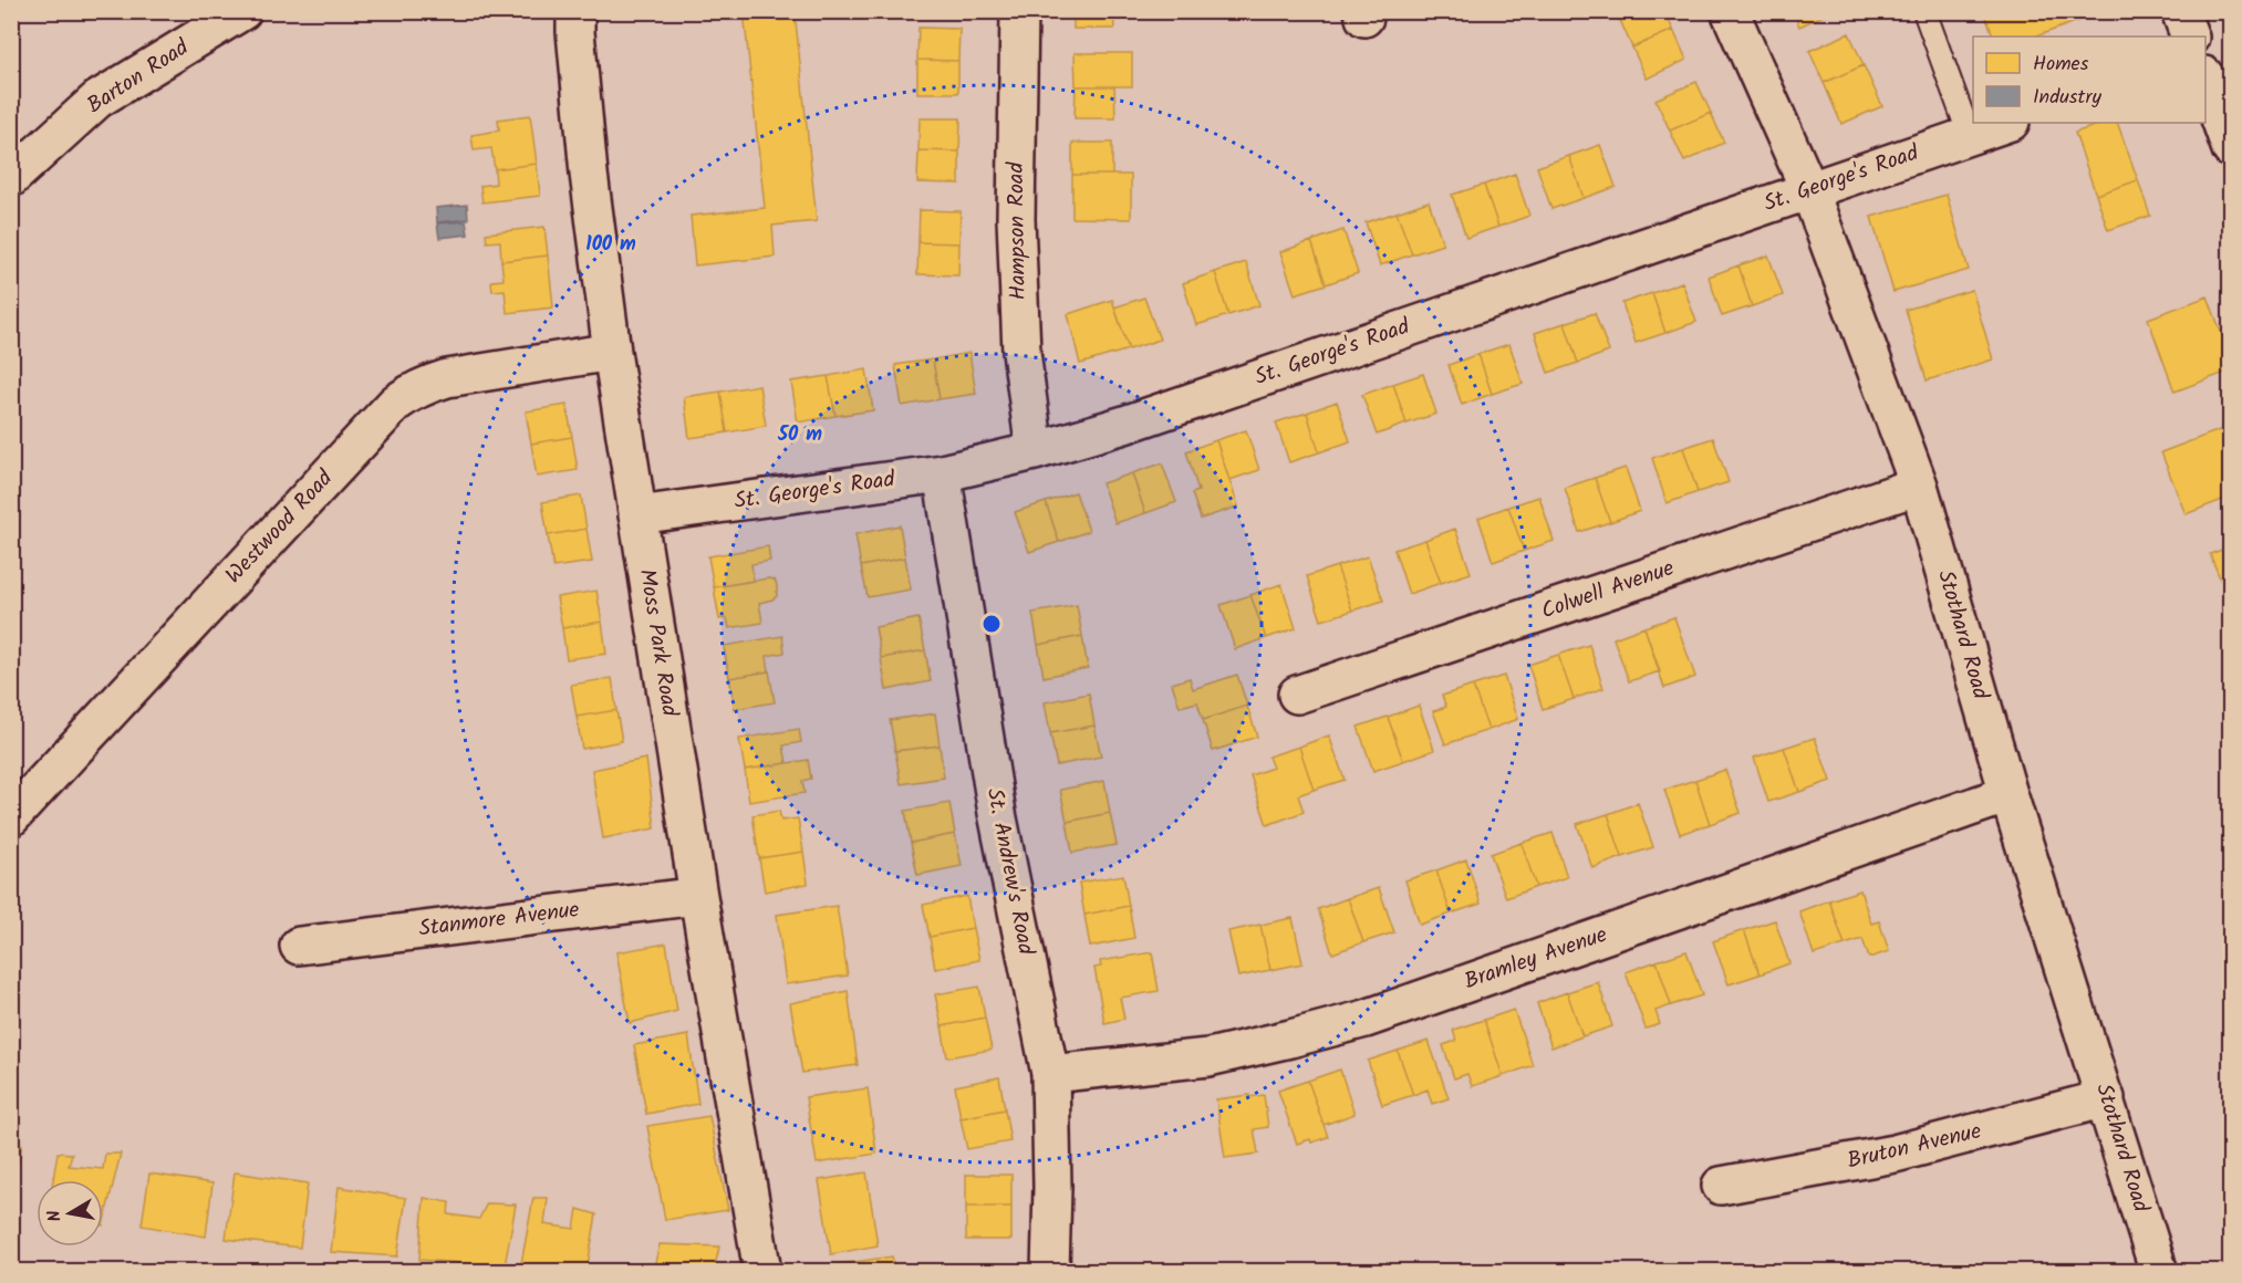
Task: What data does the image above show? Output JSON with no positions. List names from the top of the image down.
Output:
{
  "streets": {
    "street": [
      "Barton Road",
      "St. George's Road",
      "Hampson Road",
      "Westwood Road",
      "Colwell Avenue",
      "Stothard Road",
      "Moss Park Road",
      "St. Andrew's Road",
      "Stanmore Avenue",
      "Bramley Avenue",
      "Bruton Avenue"
    ]
  },
  "crossings": [
    ["St. George's Road", "Hampson Road"],
    ["St. George's Road", "Stothard Road"],
    ["St. George's Road", "Moss Park Road"],
    ["St. George's Road", "St. Andrew's Road"],
    ["Westwood Road", "Moss Park Road"],
    ["Colwell Avenue", "Stothard Road"],
    ["Stothard Road", "Bramley Avenue"],
    ["Stothard Road", "Bruton Avenue"],
    ["Moss Park Road", "Stanmore Avenue"],
    ["St. Andrew's Road", "Bramley Avenue"]
  ],
  "legend": ["Homes", "Industry"],
  "north": "left",
  "rings": ["100 m", "50 m"]
}
